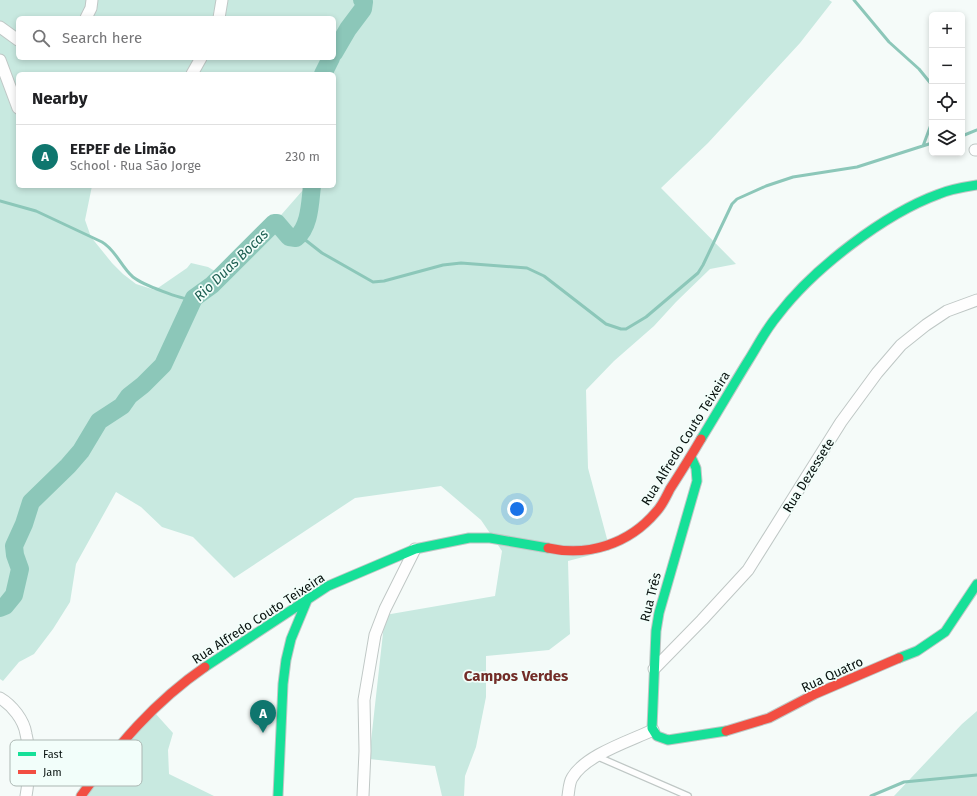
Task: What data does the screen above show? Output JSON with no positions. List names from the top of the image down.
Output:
{
  "streets": {
    "street": [
      "Rua Alfredo Couto Teixeira",
      "Rua Dezessete",
      "Rua Três",
      "Rua Quatro"
    ]
  },
  "crossings": [
    ["Rua Alfredo Couto Teixeira", "Rua Três"],
    ["Rua Dezessete", "Rua Três"],
    ["Rua Três", "Rua Quatro"]
  ],
  "districts": ["Campos Verdes"],
  "water": ["Rio Duas Bocas"],
  "legend": ["Fast", "Jam"],
  "page": {
    "map_buttons": ["+", "−"],
    "search": "Search here",
    "heading": "Nearby",
    "list": [
      {
        "mark": "A",
        "name": "EEPEF de Limão",
        "note": "School · Rua São Jorge",
        "value": "230 m"
      }
    ],
    "pins": "A"
  }
}
